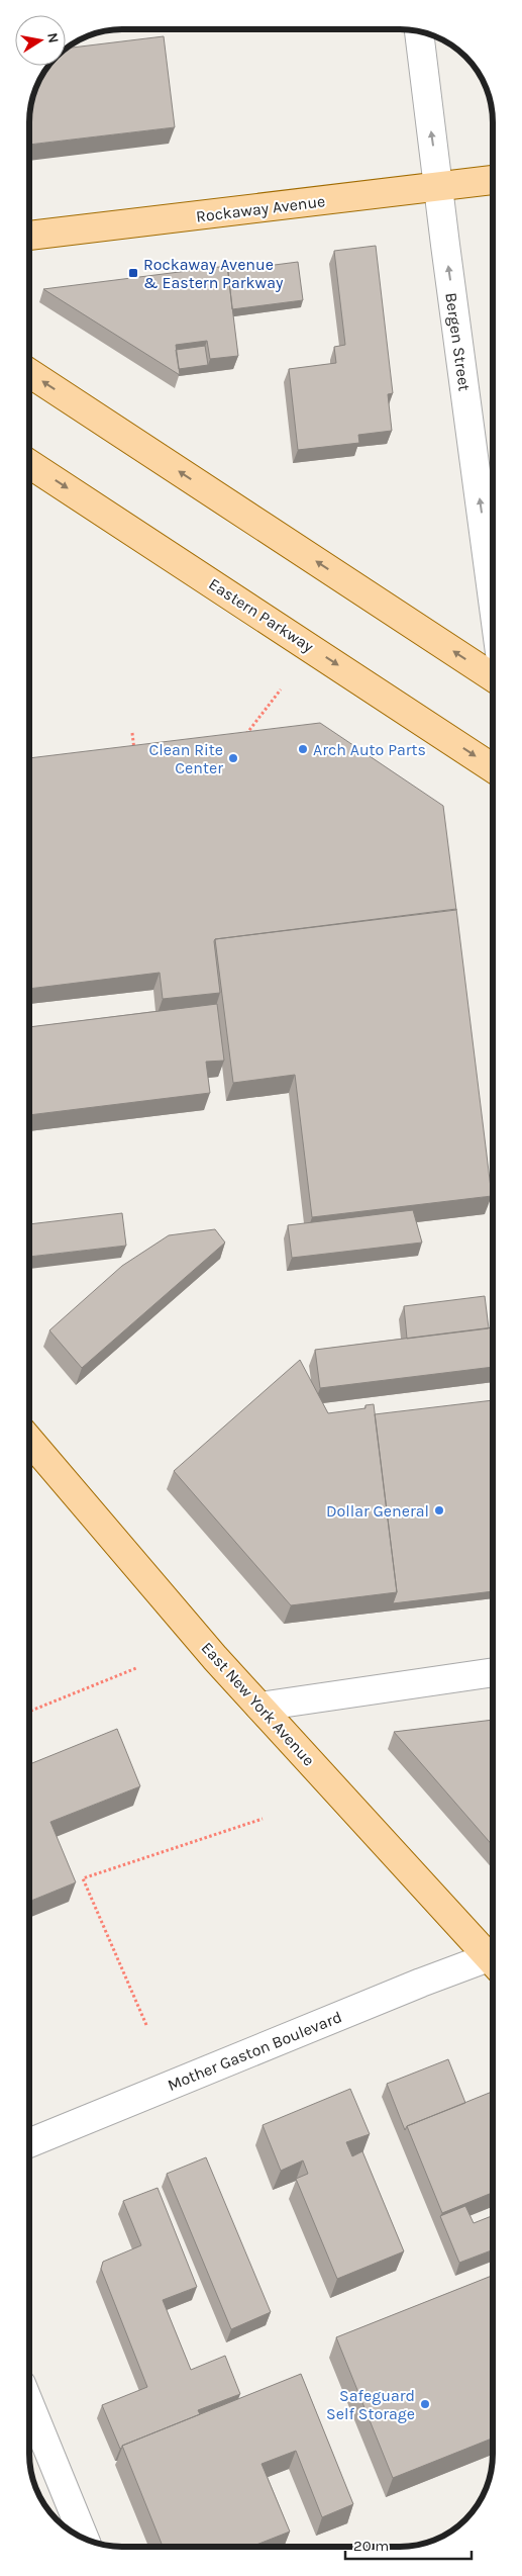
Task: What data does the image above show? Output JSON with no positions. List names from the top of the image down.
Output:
{
  "streets": {
    "main road": ["Rockaway Avenue", "Eastern Parkway", "East New York Avenue"],
    "street": ["Bergen Street", "Mother Gaston Boulevard"]
  },
  "crossings": [
    ["Rockaway Avenue", "Bergen Street"]
  ],
  "one_way": ["Bergen Street"],
  "places": {
    "transit": ["Rockaway Avenue & Eastern Parkway"],
    "other": [
      "Arch Auto Parts",
      "Clean Rite Center",
      "Dollar General",
      "Safeguard Self Storage"
    ]
  },
  "scale_bar": "20 m",
  "north": "right"
}
